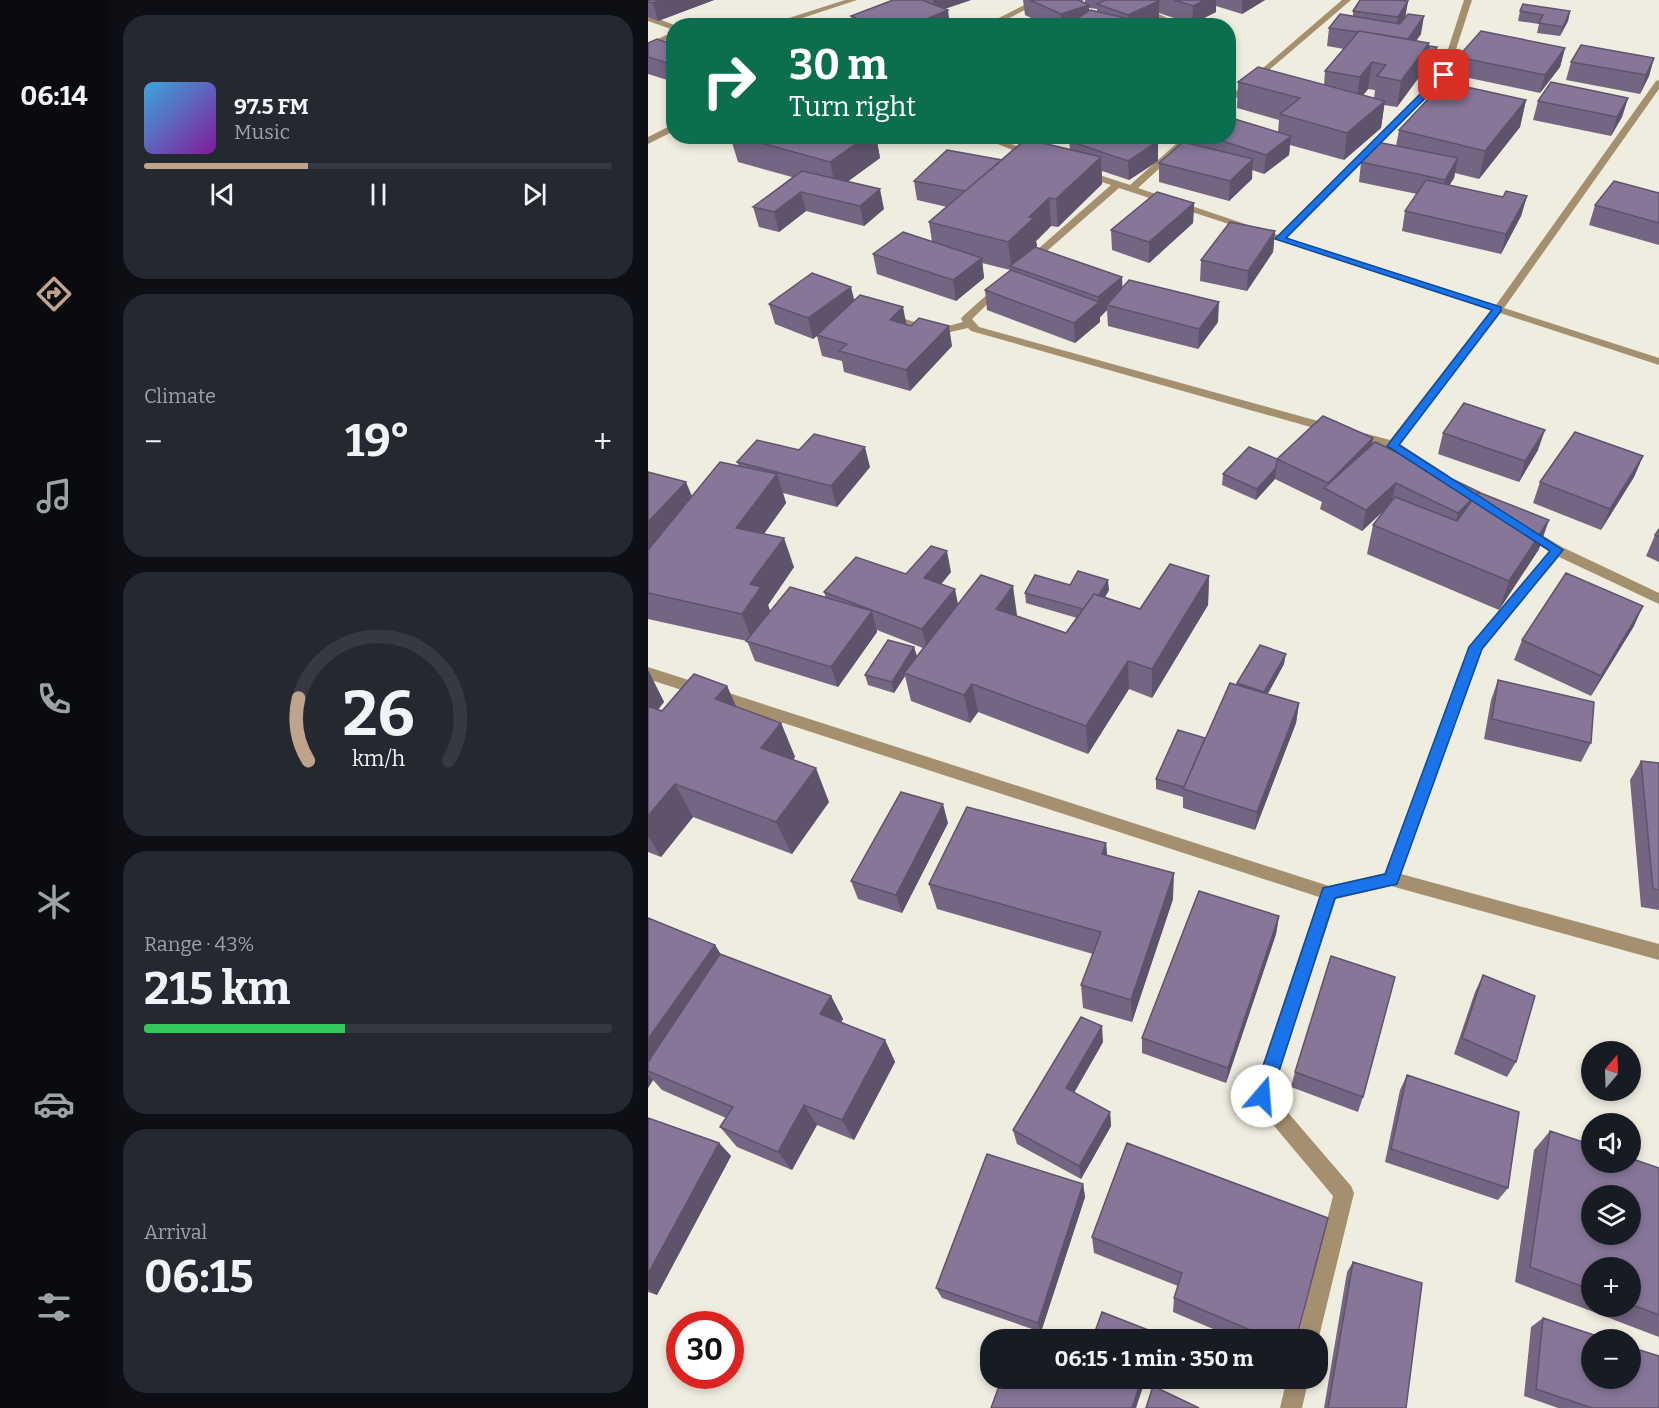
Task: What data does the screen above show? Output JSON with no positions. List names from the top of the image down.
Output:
{
  "north": "top",
  "page": {
    "tabs": "06:14",
    "turn": ["30 m", "Turn right"],
    "song": ["97.5 FM", "Music"],
    "tile": [
      "Climate",
      ["Range · 43%", "215 km"],
      ["Arrival", "06:15"]
    ],
    "heat": ["−", "19°", "+"],
    "map_buttons": ["+", "−"],
    "limit": "30",
    "trip": "06:15 · 1 min · 350 m",
    "gauge": ["26", "km/h"]
  }
}
